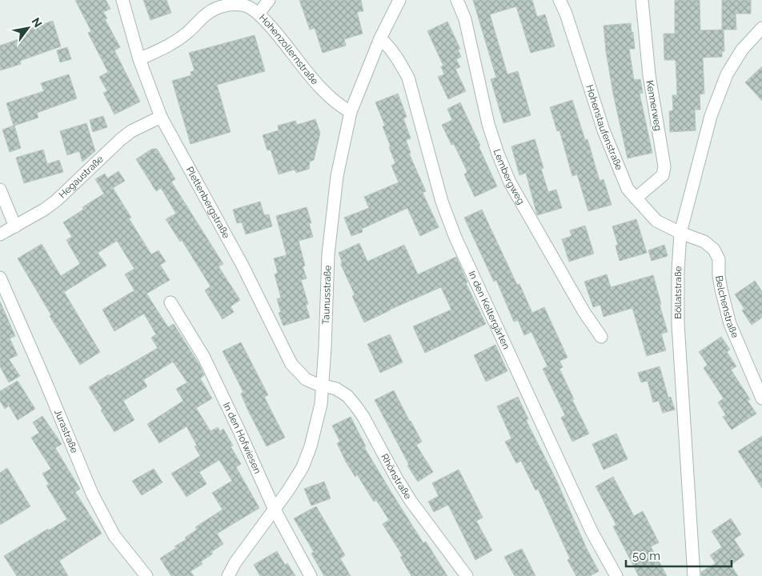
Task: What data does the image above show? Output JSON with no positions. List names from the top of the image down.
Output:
{
  "streets": {
    "street": [
      "Hohenzollernstraße",
      "Kennerweg",
      "Hohenstaufenstraße",
      "Hegaustraße",
      "Lembergweg",
      "Plettenbergstraße",
      "Böllatstraße",
      "Taunusstraße",
      "Belchenstraße",
      "In den Keltergärten",
      "Jurastraße",
      "In den Hofwiesen",
      "Rhönstraße"
    ]
  },
  "crossings": [
    ["Hohenzollernstraße", "Plettenbergstraße"],
    ["Hohenzollernstraße", "Taunusstraße"],
    ["Kennerweg", "Hohenstaufenstraße"],
    ["Hohenstaufenstraße", "Böllatstraße"],
    ["Hohenstaufenstraße", "Belchenstraße"],
    ["Hegaustraße", "Plettenbergstraße"],
    ["Plettenbergstraße", "Taunusstraße"],
    ["Plettenbergstraße", "Rhönstraße"],
    ["Böllatstraße", "Belchenstraße"],
    ["Taunusstraße", "In den Keltergärten"],
    ["Taunusstraße", "In den Hofwiesen"],
    ["Taunusstraße", "Rhönstraße"]
  ],
  "scale_bar": "50 m",
  "north": "top right"
}
